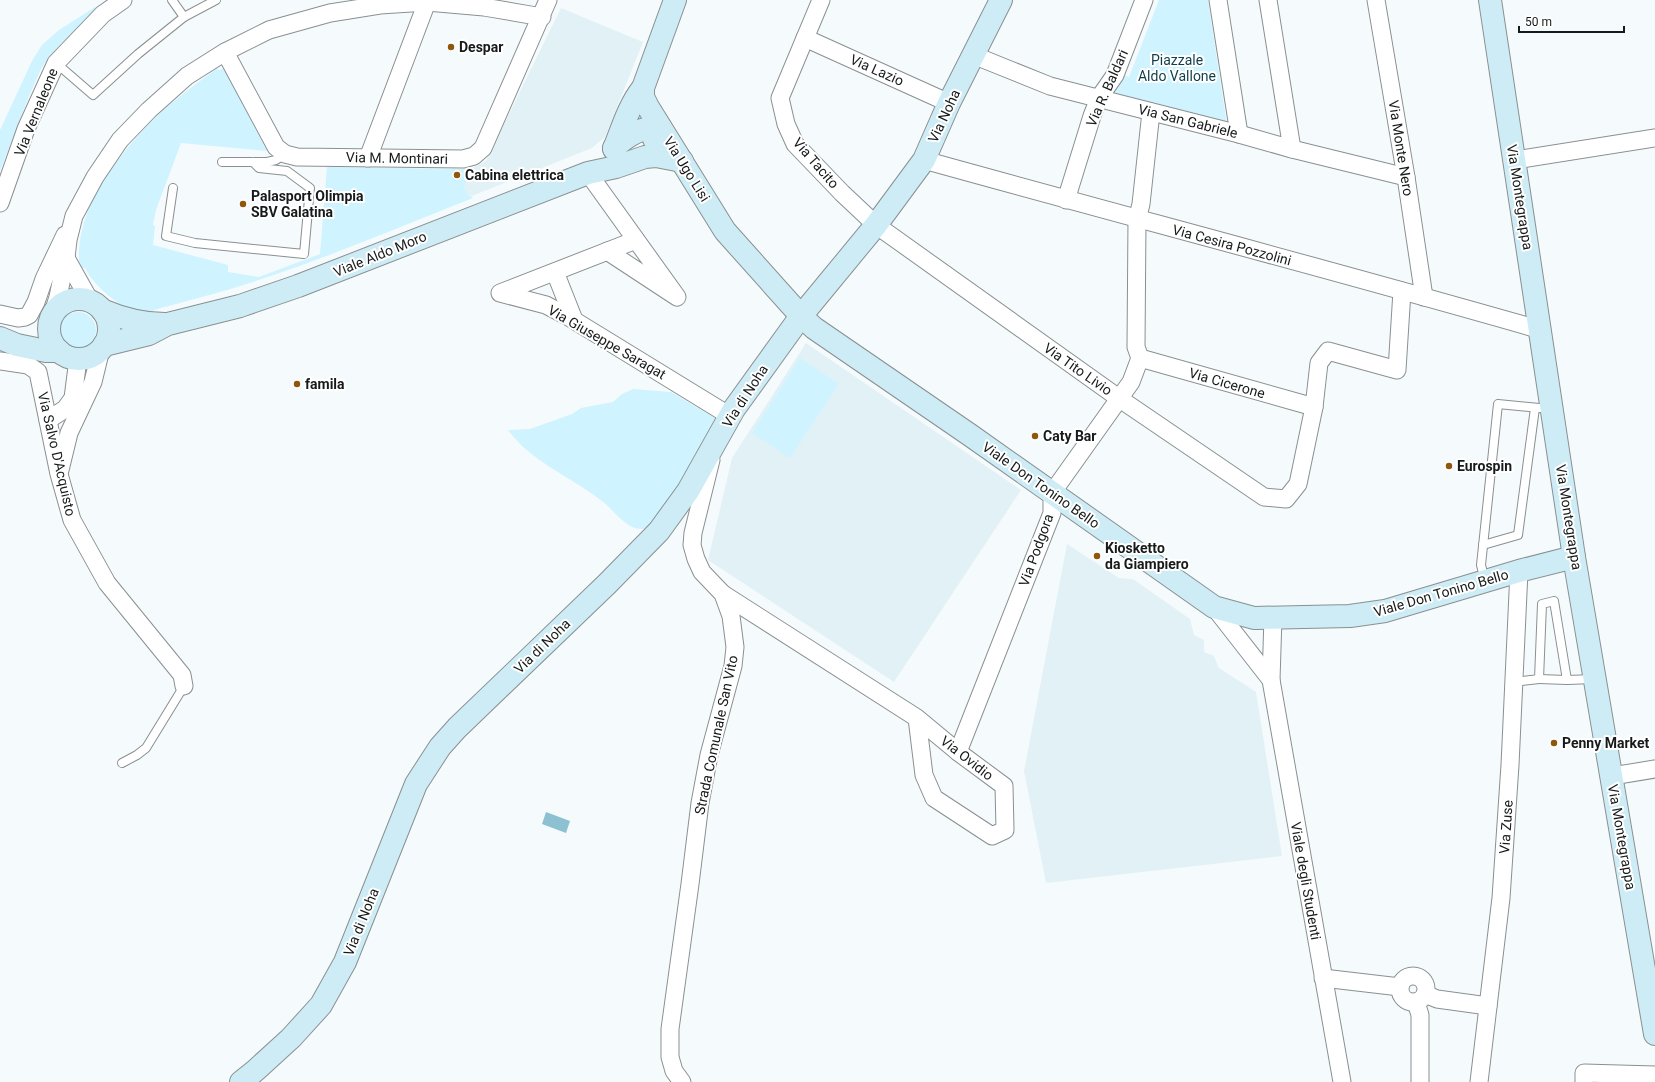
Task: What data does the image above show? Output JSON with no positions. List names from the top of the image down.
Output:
{
  "streets": {
    "main road": [
      "Via Noha",
      "Via Ugo Lisi",
      "Via Montegrappa",
      "Viale Aldo Moro",
      "Via di Noha",
      "Viale Don Tonino Bello"
    ],
    "street": [
      "Via Lazio",
      "Via R. Baldari",
      "Via Vernaleone",
      "Via San Gabriele",
      "Via Monte Nero",
      "Via M. Montinari",
      "Via Tacito",
      "Via Cesira Pozzolini",
      "Via Giuseppe Saragat",
      "Via Tito Livio",
      "Via Cicerone",
      "Via Salvo D'Acquisto",
      "Via Podgora",
      "Strada Comunale San Vito",
      "Via Ovidio",
      "Via Zuse",
      "Viale degli Studenti"
    ]
  },
  "crossings": [
    ["Via Lazio", "Via Noha"],
    ["Via Lazio", "Via Tacito"],
    ["Via R. Baldari", "Via San Gabriele"],
    ["Via R. Baldari", "Via Cesira Pozzolini"],
    ["Via Noha", "Via San Gabriele"],
    ["Via Noha", "Via Tacito"],
    ["Via Noha", "Via Cesira Pozzolini"],
    ["Via Noha", "Via Tito Livio"],
    ["Via Noha", "Via di Noha"],
    ["Via San Gabriele", "Via Monte Nero"],
    ["Via Monte Nero", "Via Cesira Pozzolini"],
    ["Via Tacito", "Via Tito Livio"],
    ["Via Tacito", "Via di Noha"],
    ["Via Ugo Lisi", "Viale Aldo Moro"],
    ["Via Ugo Lisi", "Via di Noha"],
    ["Via Ugo Lisi", "Viale Don Tonino Bello"],
    ["Via Montegrappa", "Via Cesira Pozzolini"],
    ["Via Montegrappa", "Viale Don Tonino Bello"],
    ["Via Giuseppe Saragat", "Via di Noha"],
    ["Via Tito Livio", "Via Cicerone"],
    ["Via Tito Livio", "Via di Noha"],
    ["Via di Noha", "Viale Don Tonino Bello"],
    ["Via di Noha", "Strada Comunale San Vito"],
    ["Viale Don Tonino Bello", "Via Podgora"],
    ["Viale Don Tonino Bello", "Via Zuse"],
    ["Viale Don Tonino Bello", "Viale degli Studenti"],
    ["Via Podgora", "Via Ovidio"],
    ["Strada Comunale San Vito", "Via Ovidio"]
  ],
  "parks": ["Piazzale Aldo Vallone"],
  "places": [
    "Despar",
    "Cabina elettrica",
    "Palasport Olimpia SBV Galatina",
    "famila",
    "Caty Bar",
    "Eurospin",
    "Kiosketto da Giampiero",
    "Penny Market"
  ],
  "scale_bar": "50 m"
}
